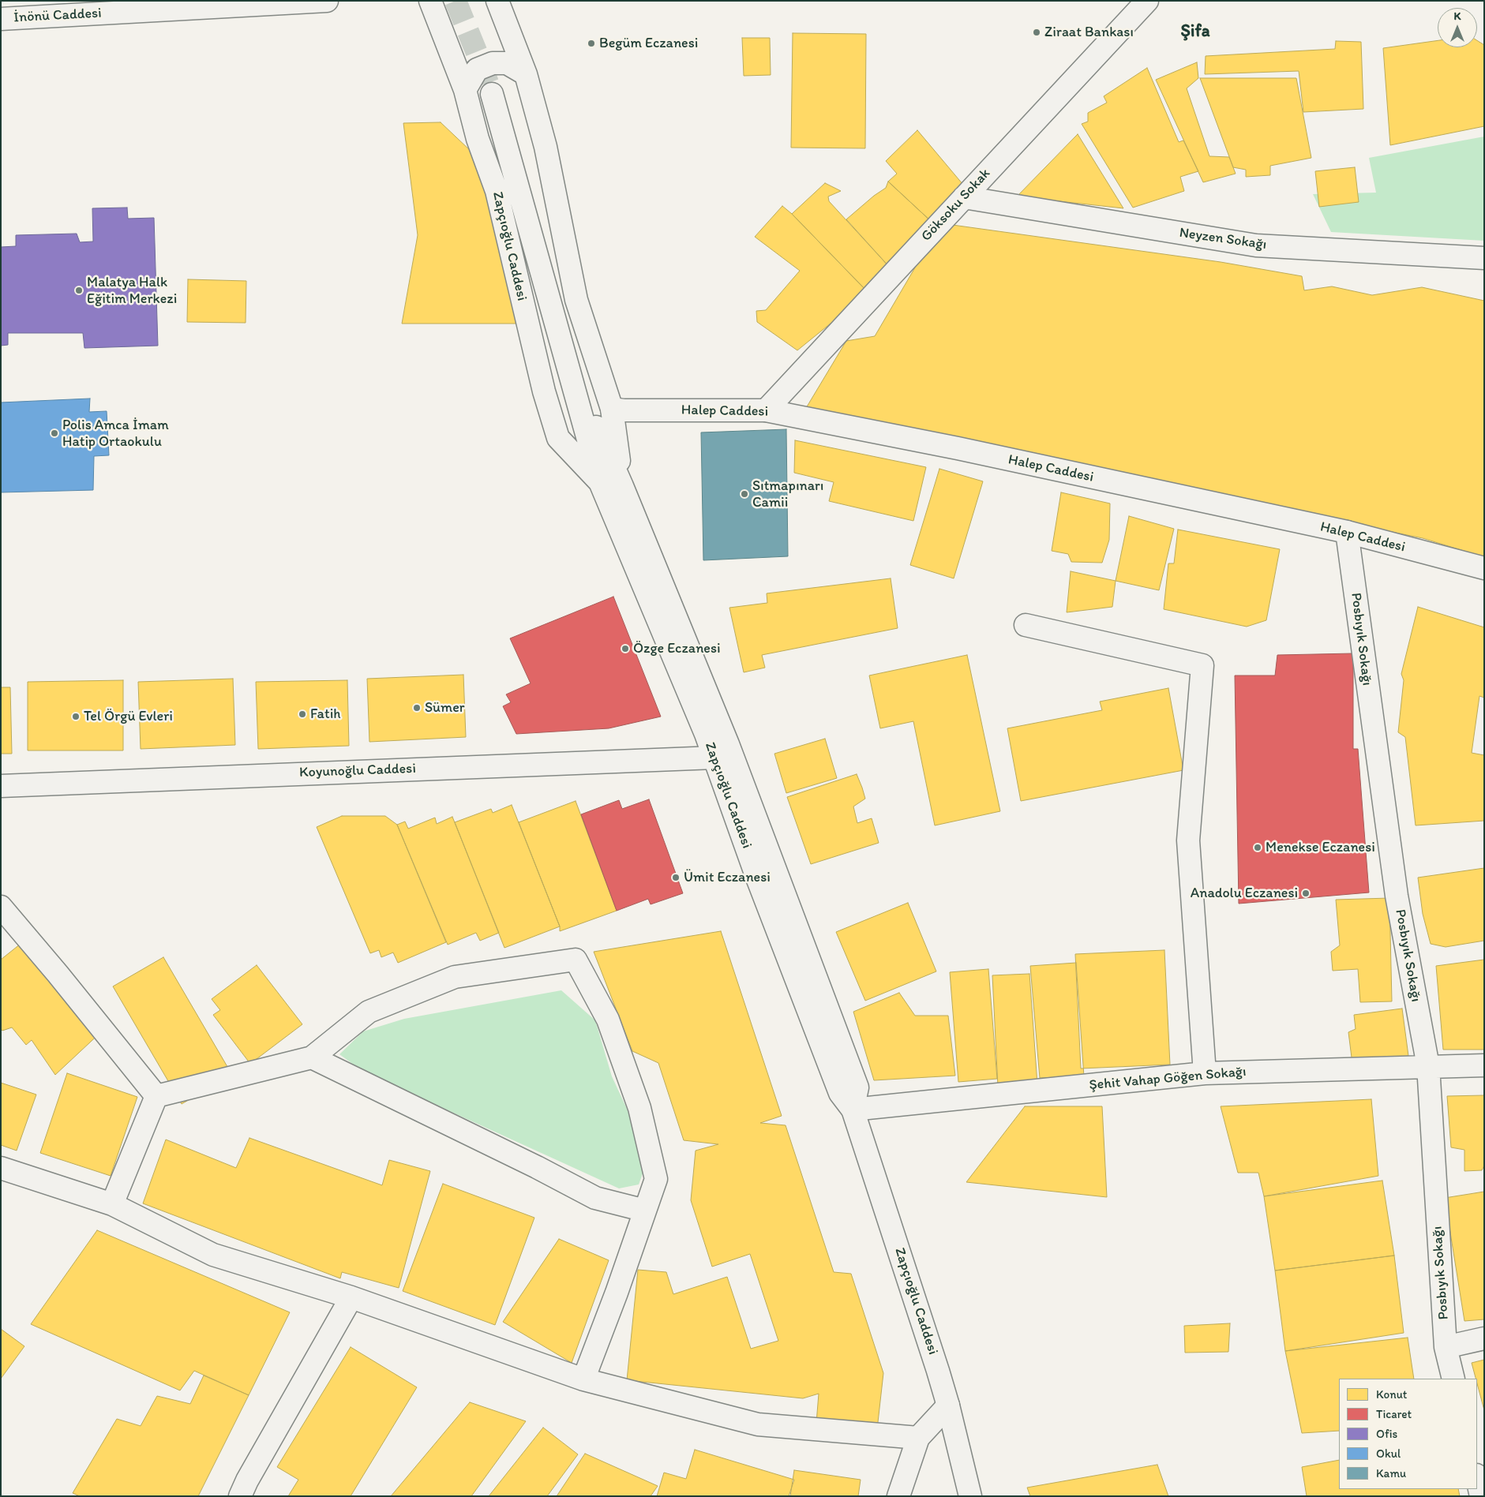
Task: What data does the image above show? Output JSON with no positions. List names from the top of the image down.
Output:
{
  "streets": {
    "street": [
      "İnönü Caddesi",
      "Göksoku Sokak",
      "Neyzen Sokağı",
      "Zapçıoğlu Caddesi",
      "Halep Caddesi",
      "Posbıyık Sokağı",
      "Koyunoğlu Caddesi",
      "Şehit Vahap Göğen Sokağı"
    ]
  },
  "crossings": [
    ["Göksoku Sokak", "Neyzen Sokağı"],
    ["Göksoku Sokak", "Halep Caddesi"],
    ["Zapçıoğlu Caddesi", "Halep Caddesi"],
    ["Zapçıoğlu Caddesi", "Koyunoğlu Caddesi"],
    ["Zapçıoğlu Caddesi", "Şehit Vahap Göğen Sokağı"],
    ["Halep Caddesi", "Posbıyık Sokağı"],
    ["Posbıyık Sokağı", "Şehit Vahap Göğen Sokağı"]
  ],
  "districts": ["Şifa"],
  "places": [
    "Ziraat Bankası",
    "Begüm Eczanesi",
    "Malatya Halk Eğitim Merkezi",
    "Polis Amca İmam Hatip Ortaokulu",
    "Sıtmapınarı Camii",
    "Özge Eczanesi",
    "Sümer",
    "Fatih",
    "Tel Örgü Evleri",
    "Menekse Eczanesi",
    "Ümit Eczanesi",
    "Anadolu Eczanesi"
  ],
  "legend": [
    "Konut",
    "Ticaret",
    "Ofis",
    "Okul",
    "Kamu"
  ],
  "north": "top"
}
